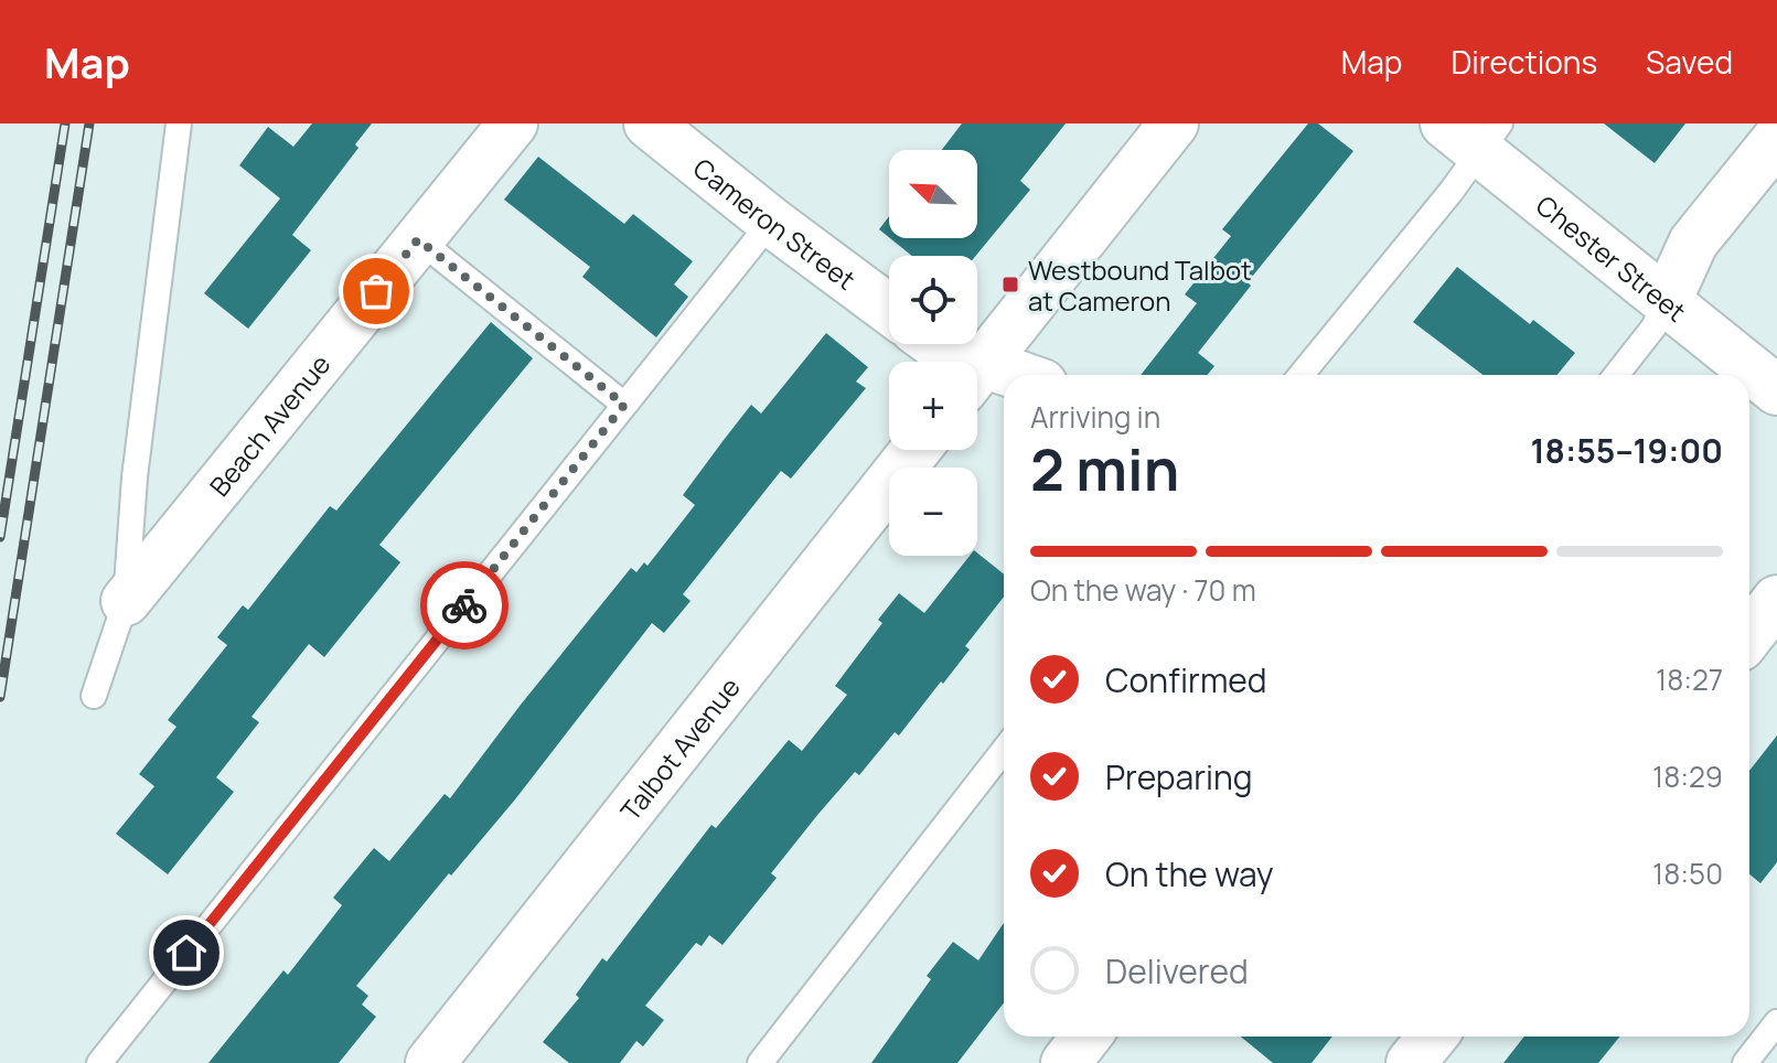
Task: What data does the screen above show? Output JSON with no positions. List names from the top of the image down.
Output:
{
  "streets": {
    "street": [
      "Cameron Street",
      "Chester Street",
      "Beach Avenue",
      "Talbot Avenue"
    ]
  },
  "places": {
    "transit": ["Westbound Talbot at Cameron"]
  },
  "north": "top left",
  "page": {
    "header": "Map",
    "nav": ["Map", "Directions", "Saved"],
    "map_buttons": ["+", "−"],
    "heading": ["2 min", "Arriving in", "18:55–19:00"],
    "bar": "On the way · 70 m",
    "list": [
      ["Confirmed", "18:27"],
      ["Preparing", "18:29"],
      ["On the way", "18:50"],
      "Delivered"
    ]
  }
}
